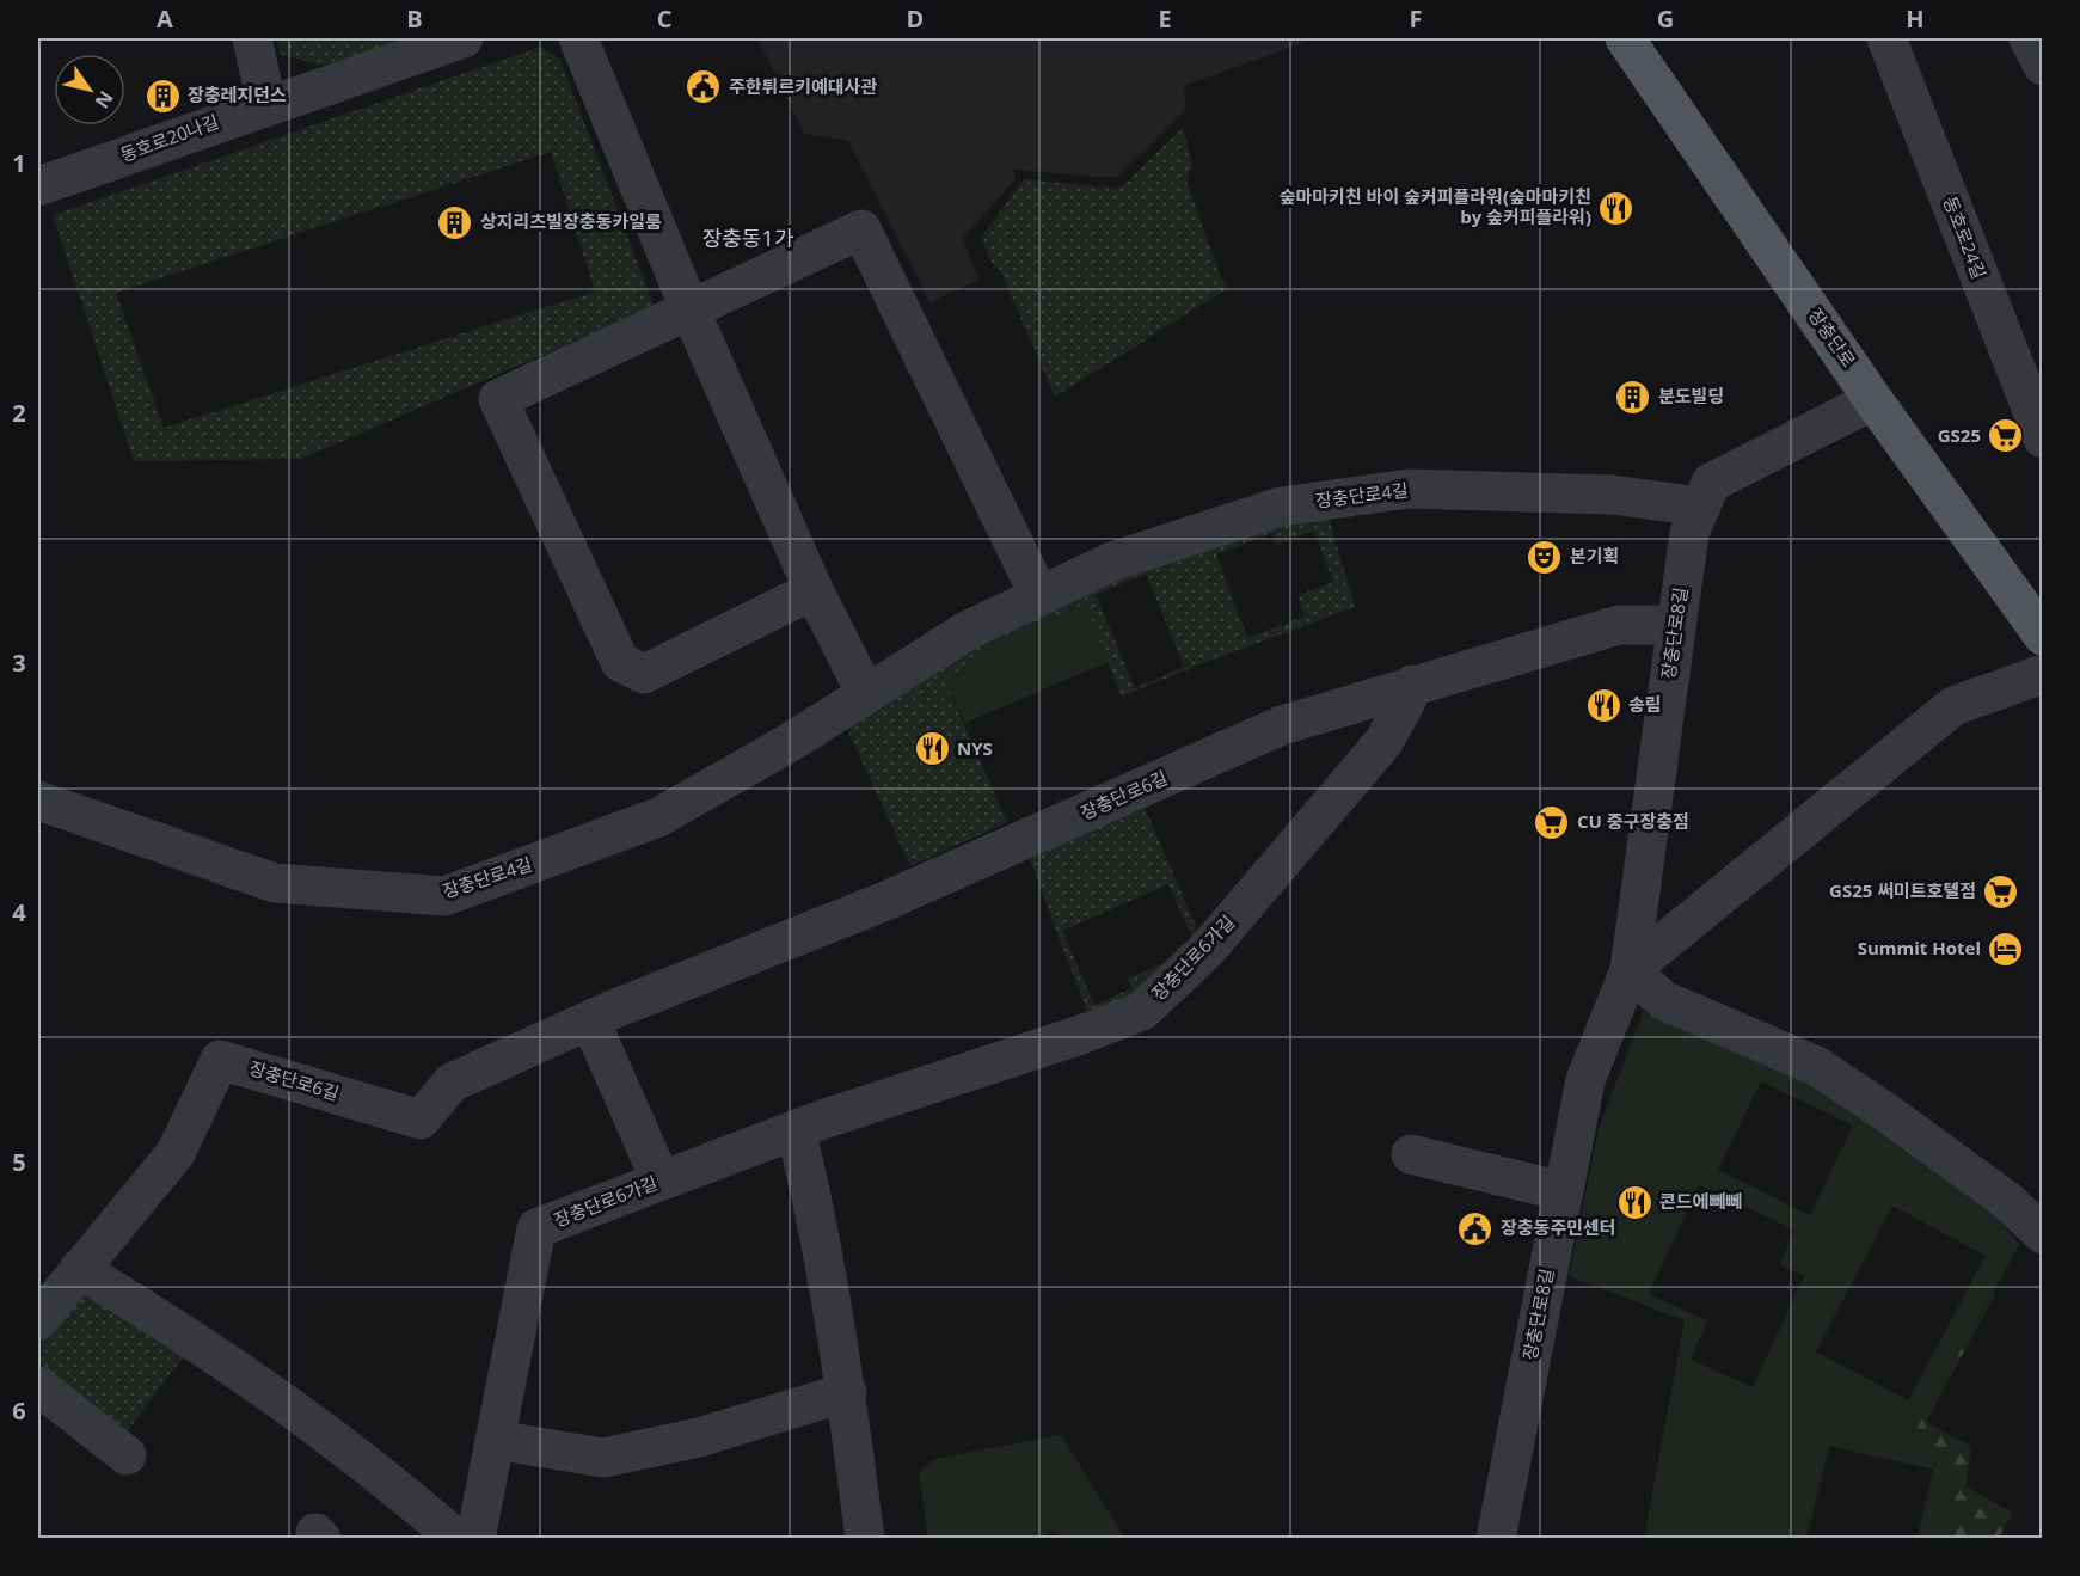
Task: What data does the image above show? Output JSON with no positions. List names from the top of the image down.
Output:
{
  "streets": {
    "main road": ["장충단로"],
    "street": [
      "동호로20나길",
      "동호로24길",
      "장충단로4길",
      "장충단로8길",
      "장충단로6길",
      "장충단로6가길"
    ]
  },
  "crossings": [
    ["장충단로", "장충단로8길"],
    ["장충단로4길", "장충단로8길"],
    ["장충단로8길", "장충단로6길"],
    ["장충단로6길", "장충단로6가길"]
  ],
  "districts": ["장충동1가"],
  "places": {
    "public building": ["주한튀르키예대사관", "장충동주민센터"],
    "building": ["장충레지던스", "상지리츠빌장충동카일룸", "분도빌딩"],
    "restaurant": [
      "숲마마키친 바이 숲커피플라워(숲마마키친 by 숲커피플라워)",
      "송림",
      "NYS",
      "콘드에뻬뻬"
    ],
    "supermarket": ["GS25", "CU 중구장충점", "GS25 써미트호텔점"],
    "theatre": ["본기획"],
    "hotel": ["Summit Hotel"]
  },
  "north": "bottom right",
  "grid": {
    "columns": [
      "A",
      "B",
      "C",
      "D",
      "E",
      "F",
      "G",
      "H"
    ],
    "rows": [
      "1",
      "2",
      "3",
      "4",
      "5",
      "6"
    ]
  }
}
